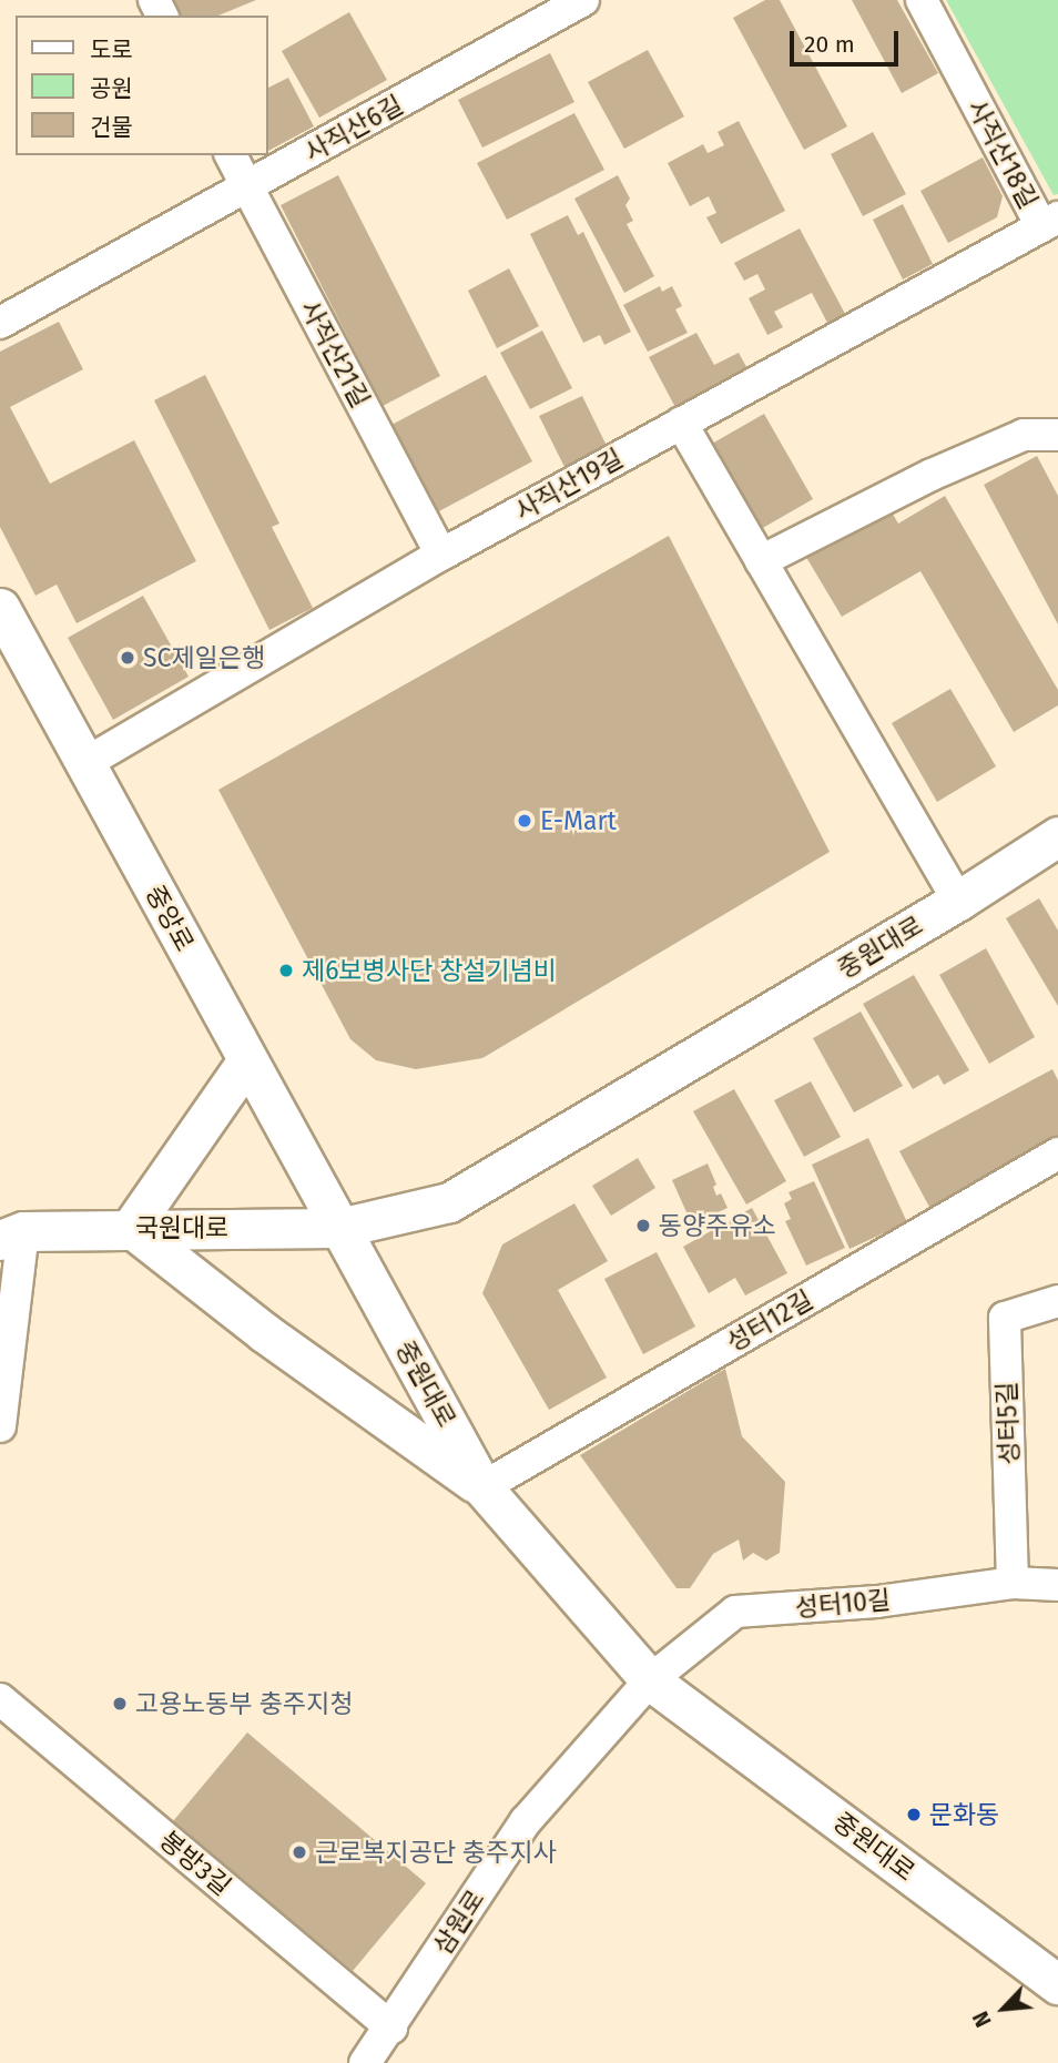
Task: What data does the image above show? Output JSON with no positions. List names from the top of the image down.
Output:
{
  "streets": {
    "street": [
      "사직산6길",
      "사직산18길",
      "사직산21길",
      "사직산19길",
      "중앙로",
      "중원대로",
      "국원대로",
      "성터12길",
      "성터5길",
      "성터10길",
      "봉방3길",
      "삼원로"
    ]
  },
  "crossings": [
    ["사직산6길", "사직산21길"],
    ["사직산18길", "사직산19길"],
    ["사직산21길", "사직산19길"],
    ["사직산19길", "중앙로"],
    ["중앙로", "중원대로"],
    ["중앙로", "국원대로"],
    ["중원대로", "국원대로"],
    ["중원대로", "성터12길"],
    ["중원대로", "성터10길"],
    ["중원대로", "삼원로"],
    ["성터5길", "성터10길"],
    ["성터10길", "삼원로"],
    ["봉방3길", "삼원로"]
  ],
  "places": [
    "SC제일은행",
    "E-Mart",
    "제6보병사단 창설기념비",
    "동양주유소",
    "고용노동부 충주지청",
    "문화동",
    "근로복지공단 충주지사"
  ],
  "legend": ["도로", "공원", "건물"],
  "scale_bar": "20 m",
  "north": "bottom left"
}
